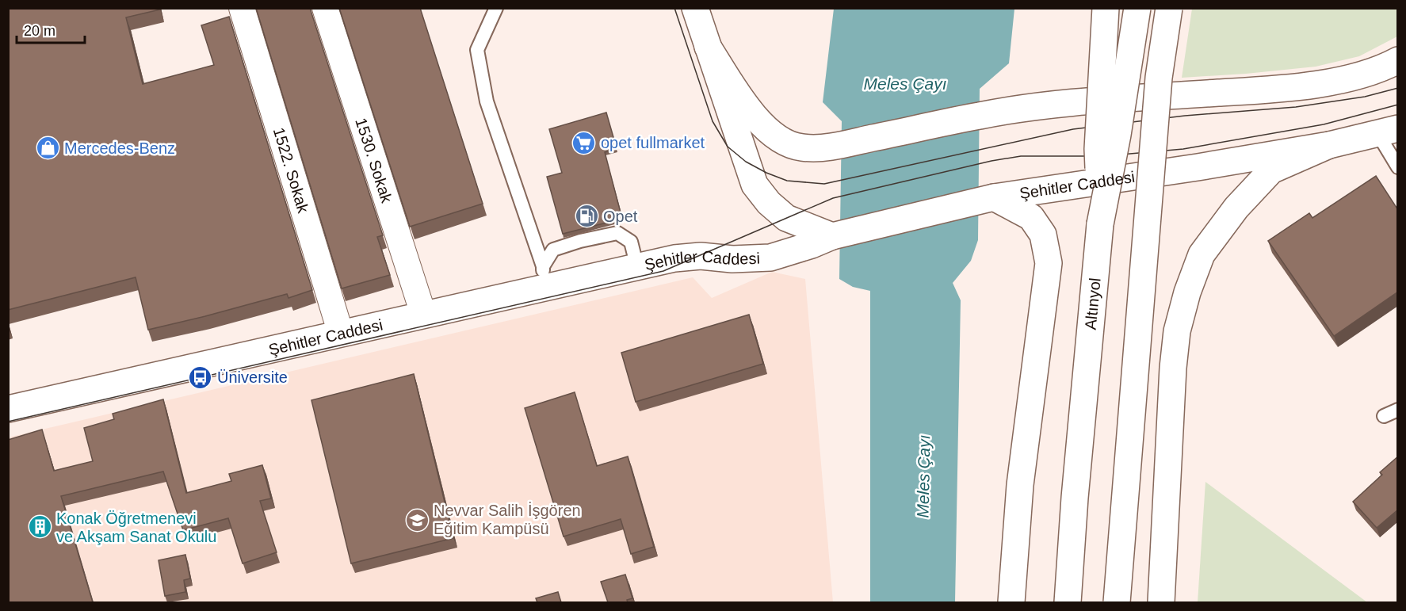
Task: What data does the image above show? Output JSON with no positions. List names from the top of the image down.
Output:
{
  "streets": {
    "main road": ["Şehitler Caddesi", "Altınyol"],
    "street": ["1530. Sokak", "1522. Sokak"]
  },
  "crossings": [
    ["1530. Sokak", "Şehitler Caddesi"],
    ["1522. Sokak", "Şehitler Caddesi"]
  ],
  "water": ["Meles Çayı"],
  "places": {
    "supermarket": ["opet fullmarket"],
    "shop": ["Mercedes-Benz"],
    "fuel station": ["Opet"],
    "bus stop": ["Üniversite"],
    "school or university": ["Nevvar Salih İşgören Eğitim Kampüsü"],
    "building": ["Konak Öğretmenevi ve Akşam Sanat Okulu"]
  },
  "scale_bar": "20 m"
}
